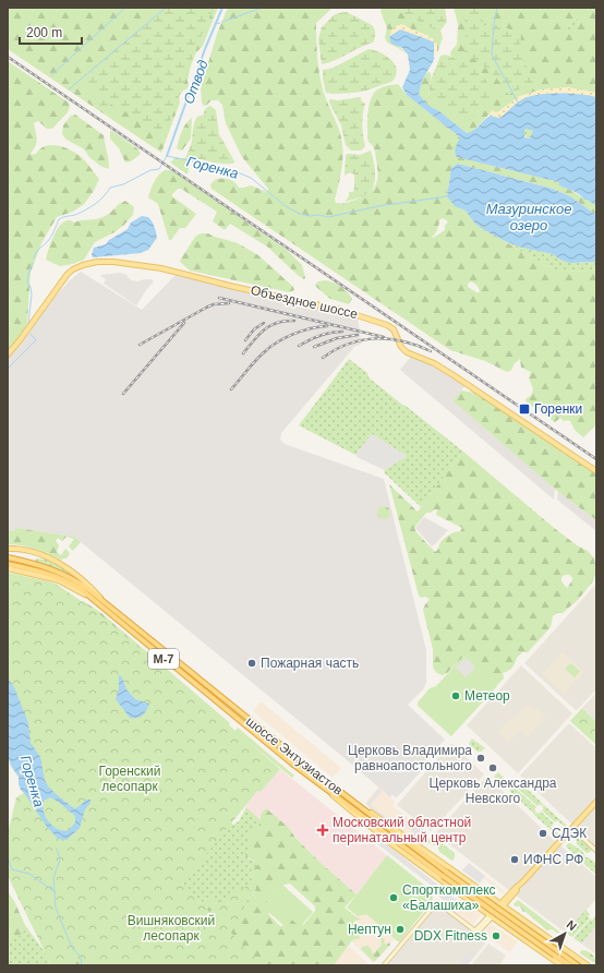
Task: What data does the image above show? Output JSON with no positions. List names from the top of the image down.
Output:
{
  "streets": {
    "highway": ["М-7", "шоссе Энтузиастов"],
    "main road": ["Объездное шоссе"]
  },
  "water": ["Отвод", "Горенка", "Мазуринское озеро"],
  "parks": ["Горенский лесопарк", "Вишняковский лесопарк"],
  "places": {
    "transit": ["Горенки"],
    "other": [
      "Пожарная часть",
      "Метеор",
      "Церковь Владимира равноапостольного",
      "Церковь Александра Невского",
      "СДЭК",
      "ИФНС РФ",
      "Спорткомплекс «Балашиха»",
      "Нептун",
      "DDX Fitness"
    ],
    "health": ["Московский областной перинатальный центр"]
  },
  "scale_bar": "200 m",
  "north": "top right"
}
